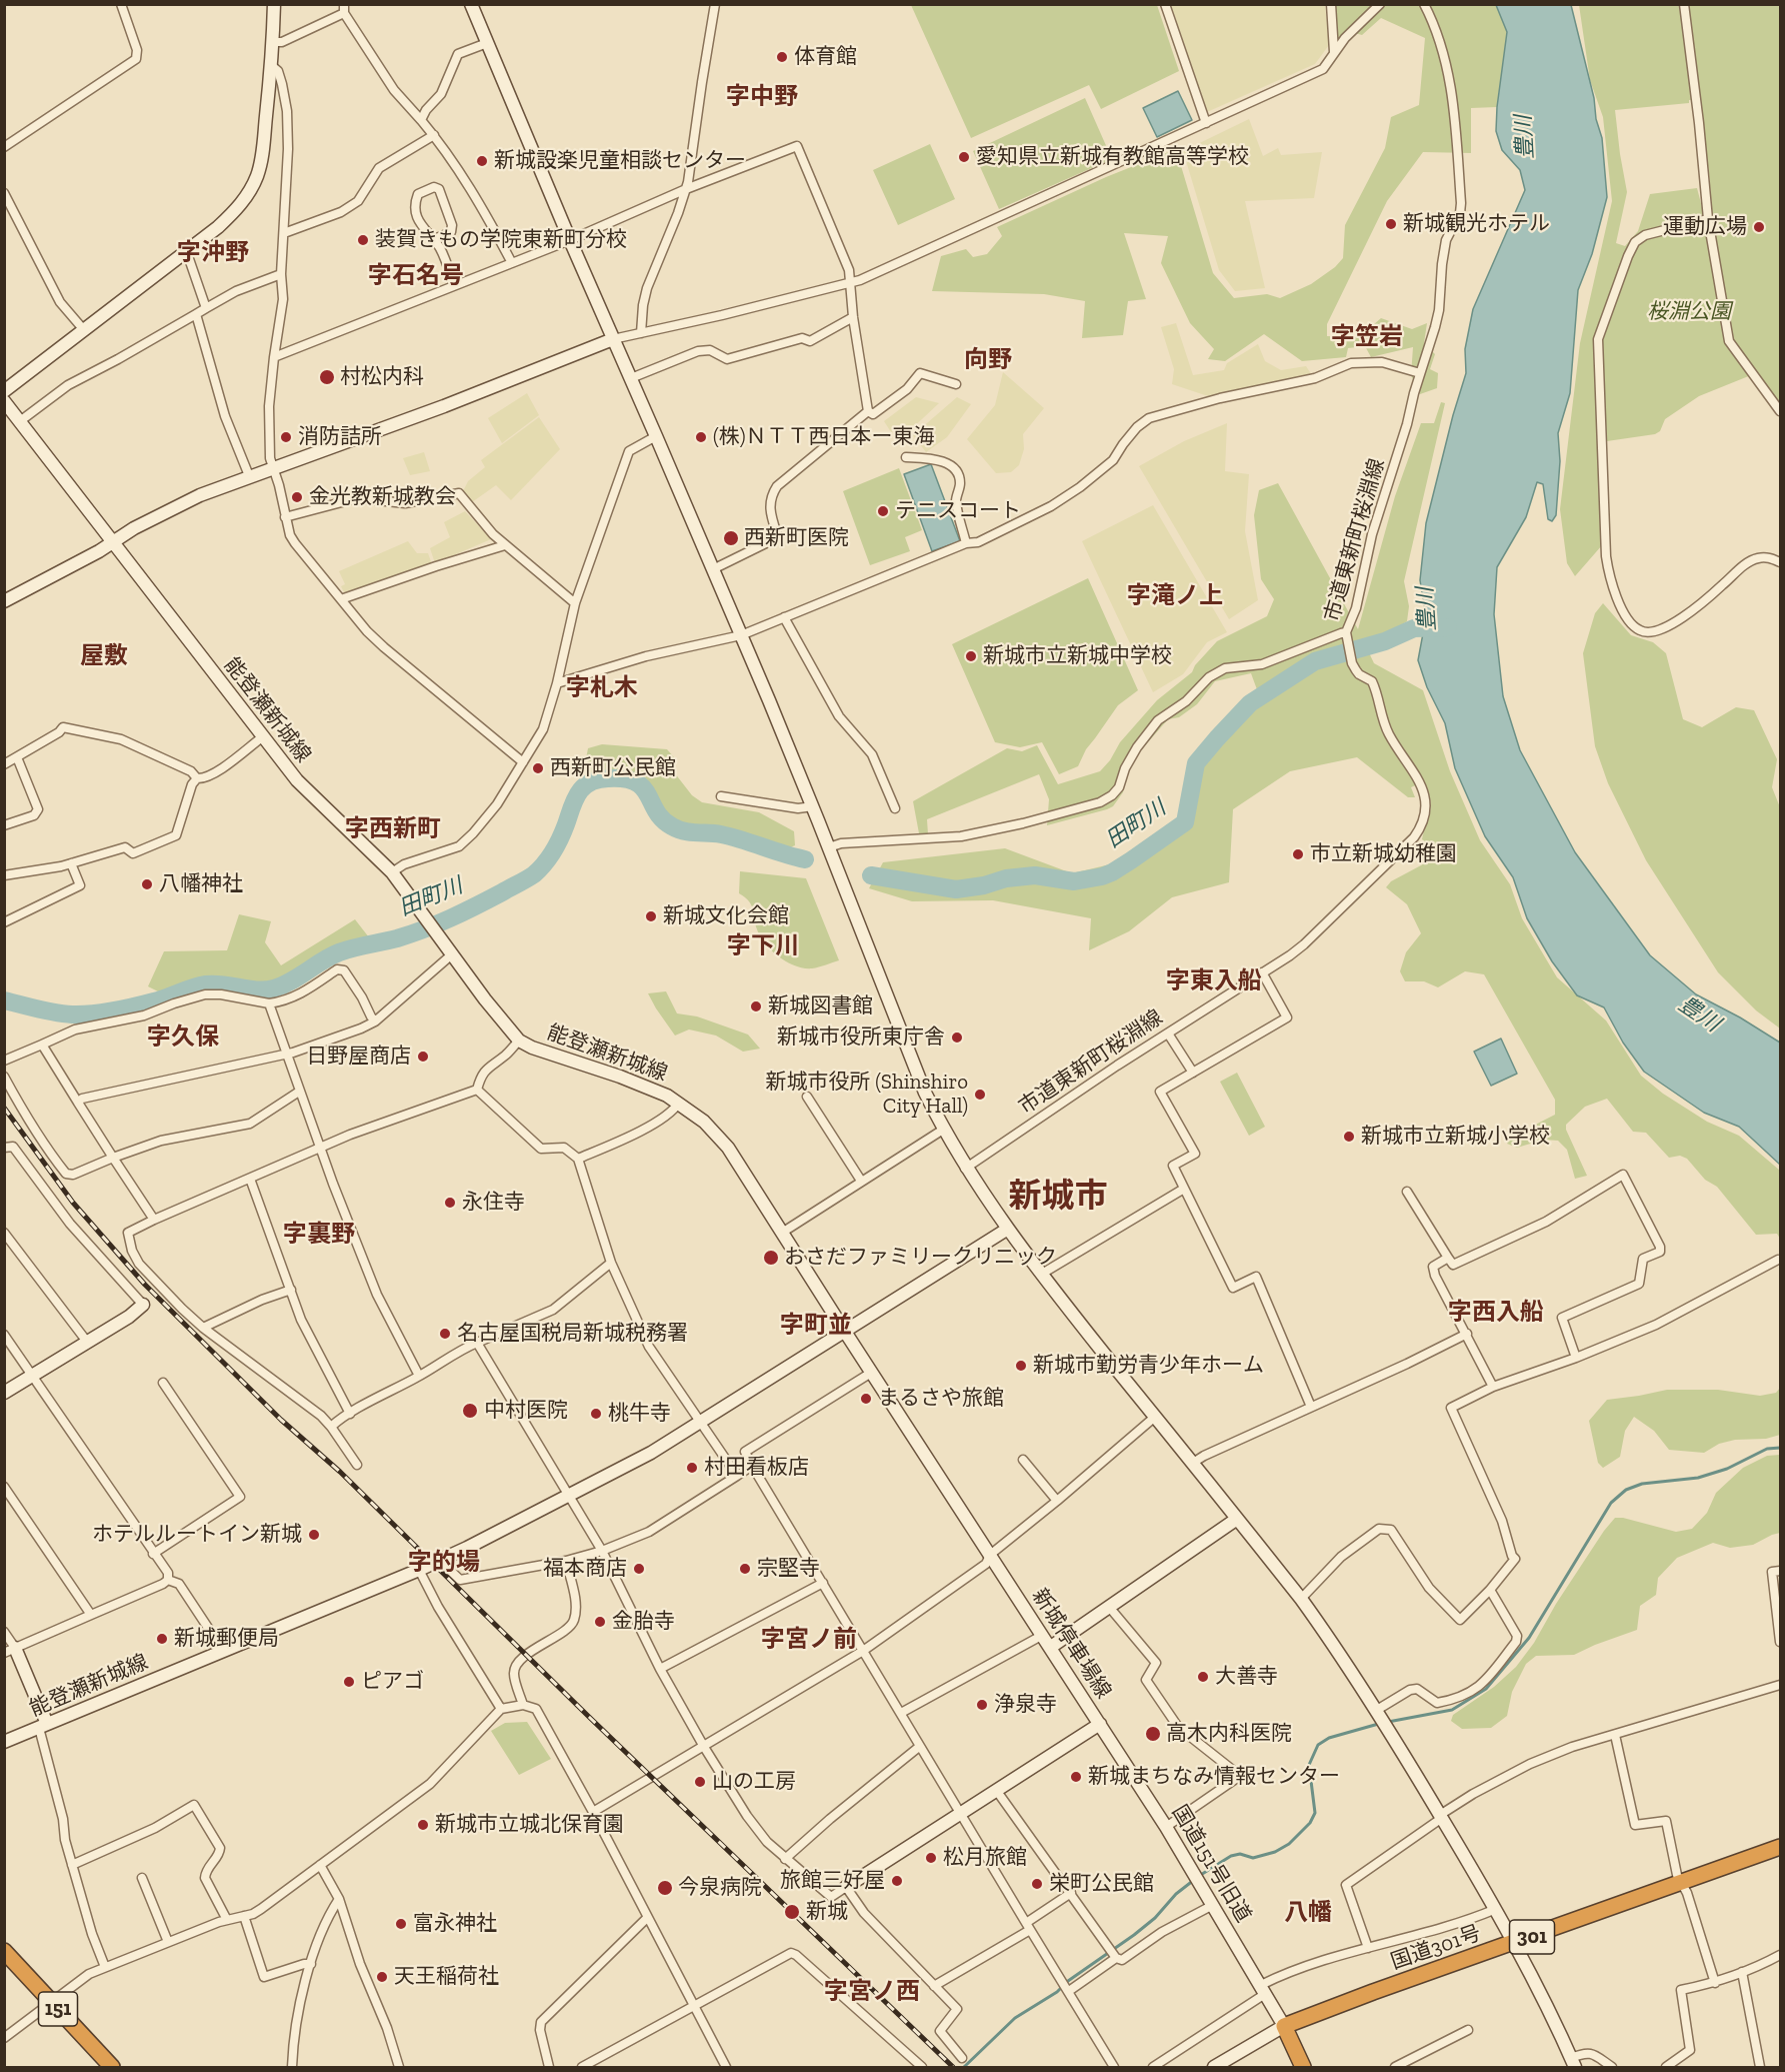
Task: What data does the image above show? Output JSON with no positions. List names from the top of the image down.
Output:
{
  "streets": {
    "highway": ["301", "国道301号", "151"],
    "street": [
      "市道東新町桜淵線",
      "能登瀬新城線",
      "新城停車場線",
      "国道151号旧道"
    ]
  },
  "crossings": [
    ["能登瀬新城線", "新城停車場線"],
    ["新城停車場線", "国道151号旧道"],
    ["国道151号旧道", "国道301号"]
  ],
  "districts": [
    "字中野",
    "字沖野",
    "字石名号",
    "字笠岩",
    "向野",
    "字滝ノ上",
    "屋敷",
    "字札木",
    "字西新町",
    "字下川",
    "字東入船",
    "字久保",
    "新城市",
    "字裏野",
    "字西入船",
    "字町並",
    "字的場",
    "字宮ノ前",
    "八幡",
    "字宮ノ西"
  ],
  "water": ["豊川", "田町川"],
  "parks": ["桜淵公園"],
  "places": [
    "体育館",
    "愛知県立新城有教館高等学校",
    "新城設楽児童相談センター",
    "新城観光ホテル",
    "運動広場",
    "装賀きもの学院東新町分校",
    "村松内科",
    "消防詰所",
    "(株)ＮＴＴ西日本ー東海",
    "金光教新城教会",
    "テニスコート",
    "西新町医院",
    "新城市立新城中学校",
    "西新町公民館",
    "市立新城幼稚園",
    "八幡神社",
    "新城文化会館",
    "新城図書館",
    "新城市役所東庁舎",
    "日野屋商店",
    "新城市役所 (Shinshiro City Hall)",
    "新城市立新城小学校",
    "永住寺",
    "おさだファミリークリニック",
    "名古屋国税局新城税務署",
    "新城市勤労青少年ホーム",
    "まるさや旅館",
    "中村医院",
    "桃牛寺",
    "村田看板店",
    "ホテルルートイン新城",
    "福本商店",
    "宗堅寺",
    "金胎寺",
    "新城郵便局",
    "大善寺",
    "ピアゴ",
    "浄泉寺",
    "高木内科医院",
    "新城まちなみ情報センター",
    "山の工房",
    "新城市立城北保育園",
    "松月旅館",
    "旅館三好屋",
    "栄町公民館",
    "今泉病院",
    "新城",
    "富永神社",
    "天王稲荷社"
  ]
}
